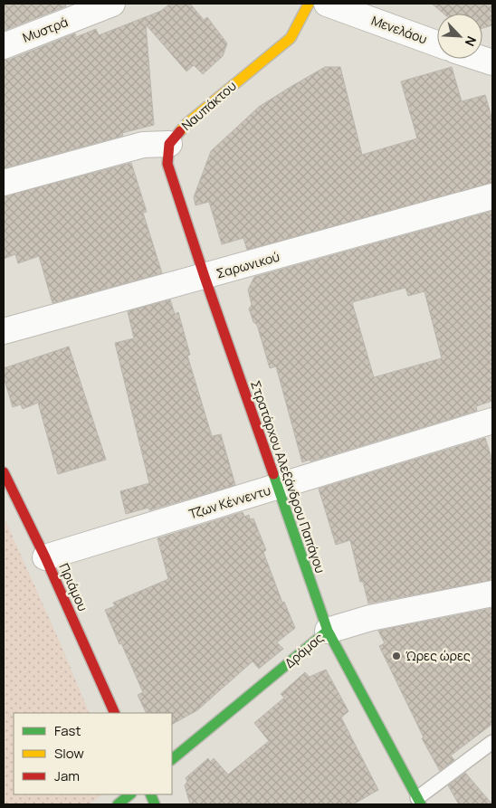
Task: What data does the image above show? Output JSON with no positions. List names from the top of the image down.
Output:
{
  "streets": {
    "street": [
      "Μυστρά",
      "Μενελάου",
      "Ναυπάκτου",
      "Σαρωνικού",
      "Στρατάρχου Αλεξάνδρου Παπάγου",
      "Τζων Κέννεντυ",
      "Πριάμου",
      "Δράμας"
    ]
  },
  "crossings": [
    ["Ναυπάκτου", "Στρατάρχου Αλεξάνδρου Παπάγου"],
    ["Σαρωνικού", "Στρατάρχου Αλεξάνδρου Παπάγου"],
    ["Στρατάρχου Αλεξάνδρου Παπάγου", "Τζων Κέννεντυ"],
    ["Στρατάρχου Αλεξάνδρου Παπάγου", "Δράμας"],
    ["Τζων Κέννεντυ", "Πριάμου"]
  ],
  "places": ["Ώρες ώρες"],
  "legend": ["Fast", "Slow", "Jam"],
  "north": "bottom right"
}
